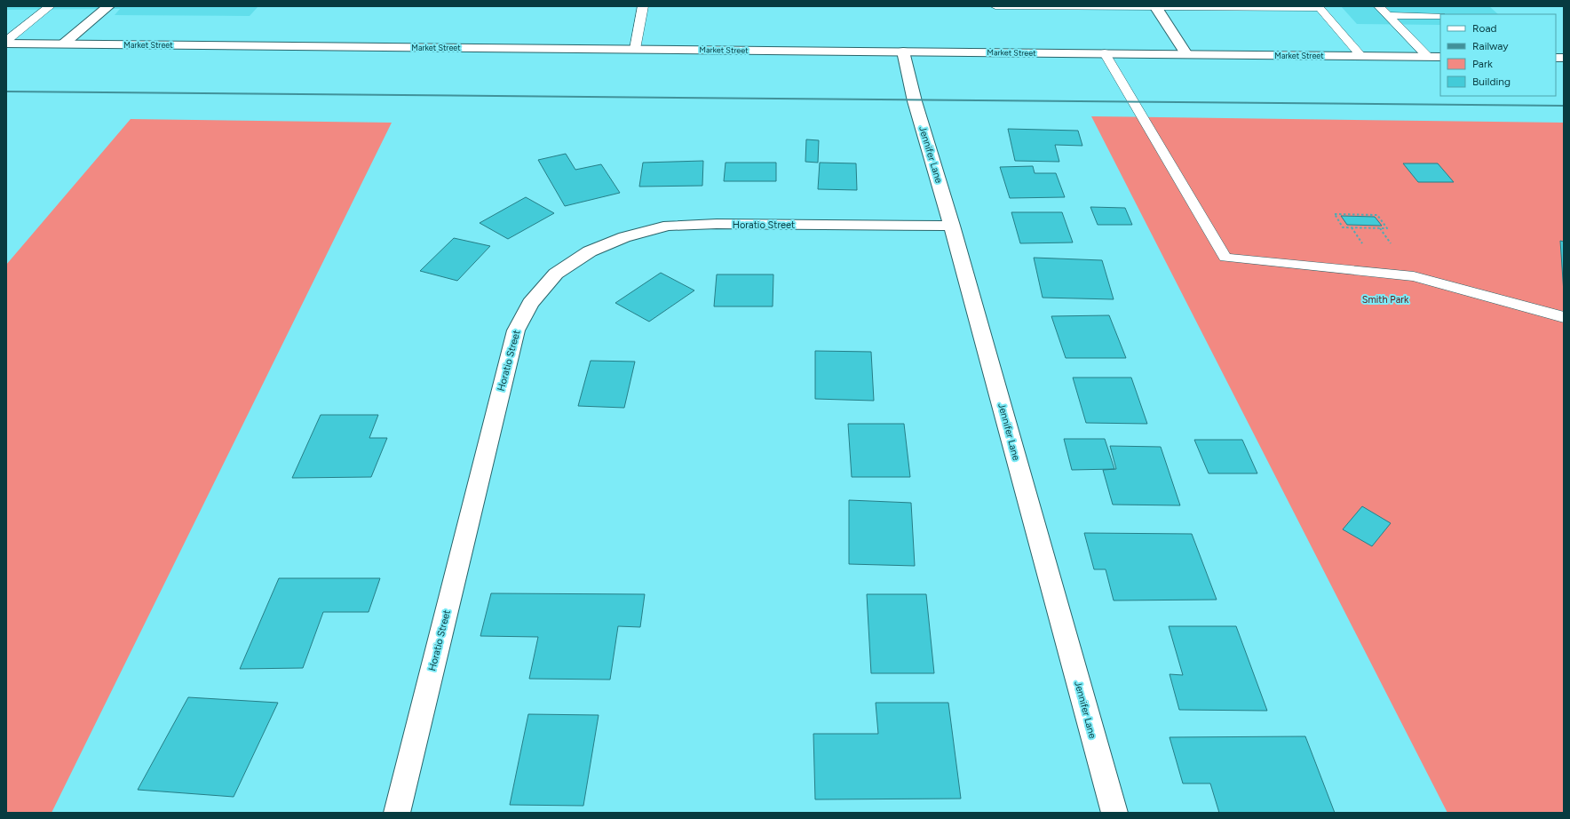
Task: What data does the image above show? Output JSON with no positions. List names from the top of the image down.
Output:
{
  "streets": {
    "street": ["Market Street", "Jennifer Lane", "Horatio Street"]
  },
  "crossings": [
    ["Market Street", "Jennifer Lane"],
    ["Jennifer Lane", "Horatio Street"]
  ],
  "parks": ["Smith Park"],
  "legend": [
    "Road",
    "Railway",
    "Park",
    "Building"
  ]
}
